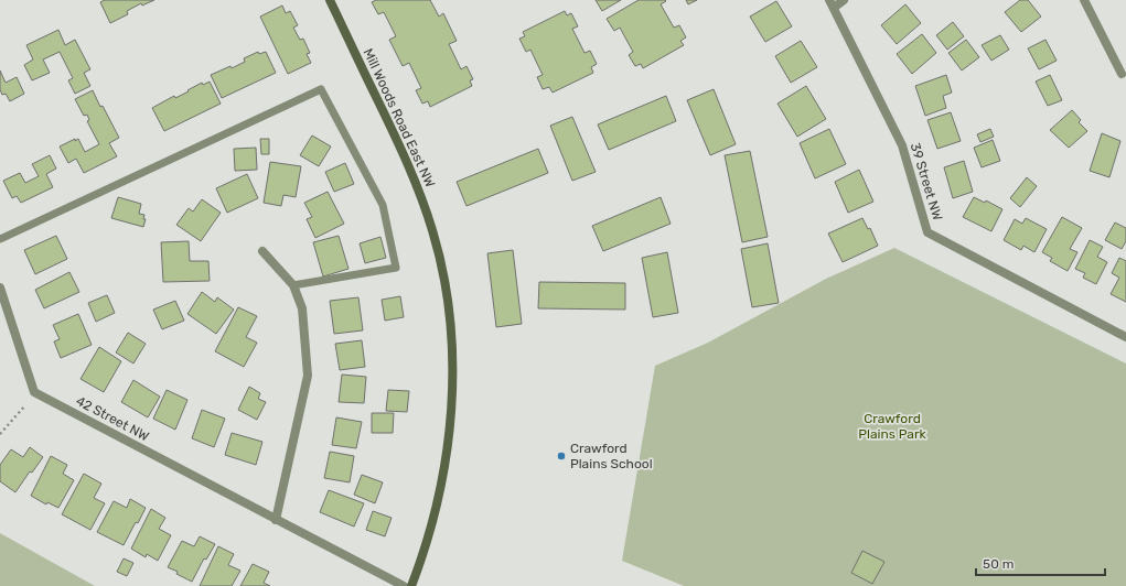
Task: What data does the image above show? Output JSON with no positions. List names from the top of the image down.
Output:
{
  "streets": {
    "street": ["Mill Woods Road East NW", "39 Street NW", "42 Street NW"]
  },
  "parks": ["Crawford Plains Park"],
  "places": ["Crawford Plains School"],
  "scale_bar": "50 m"
}
